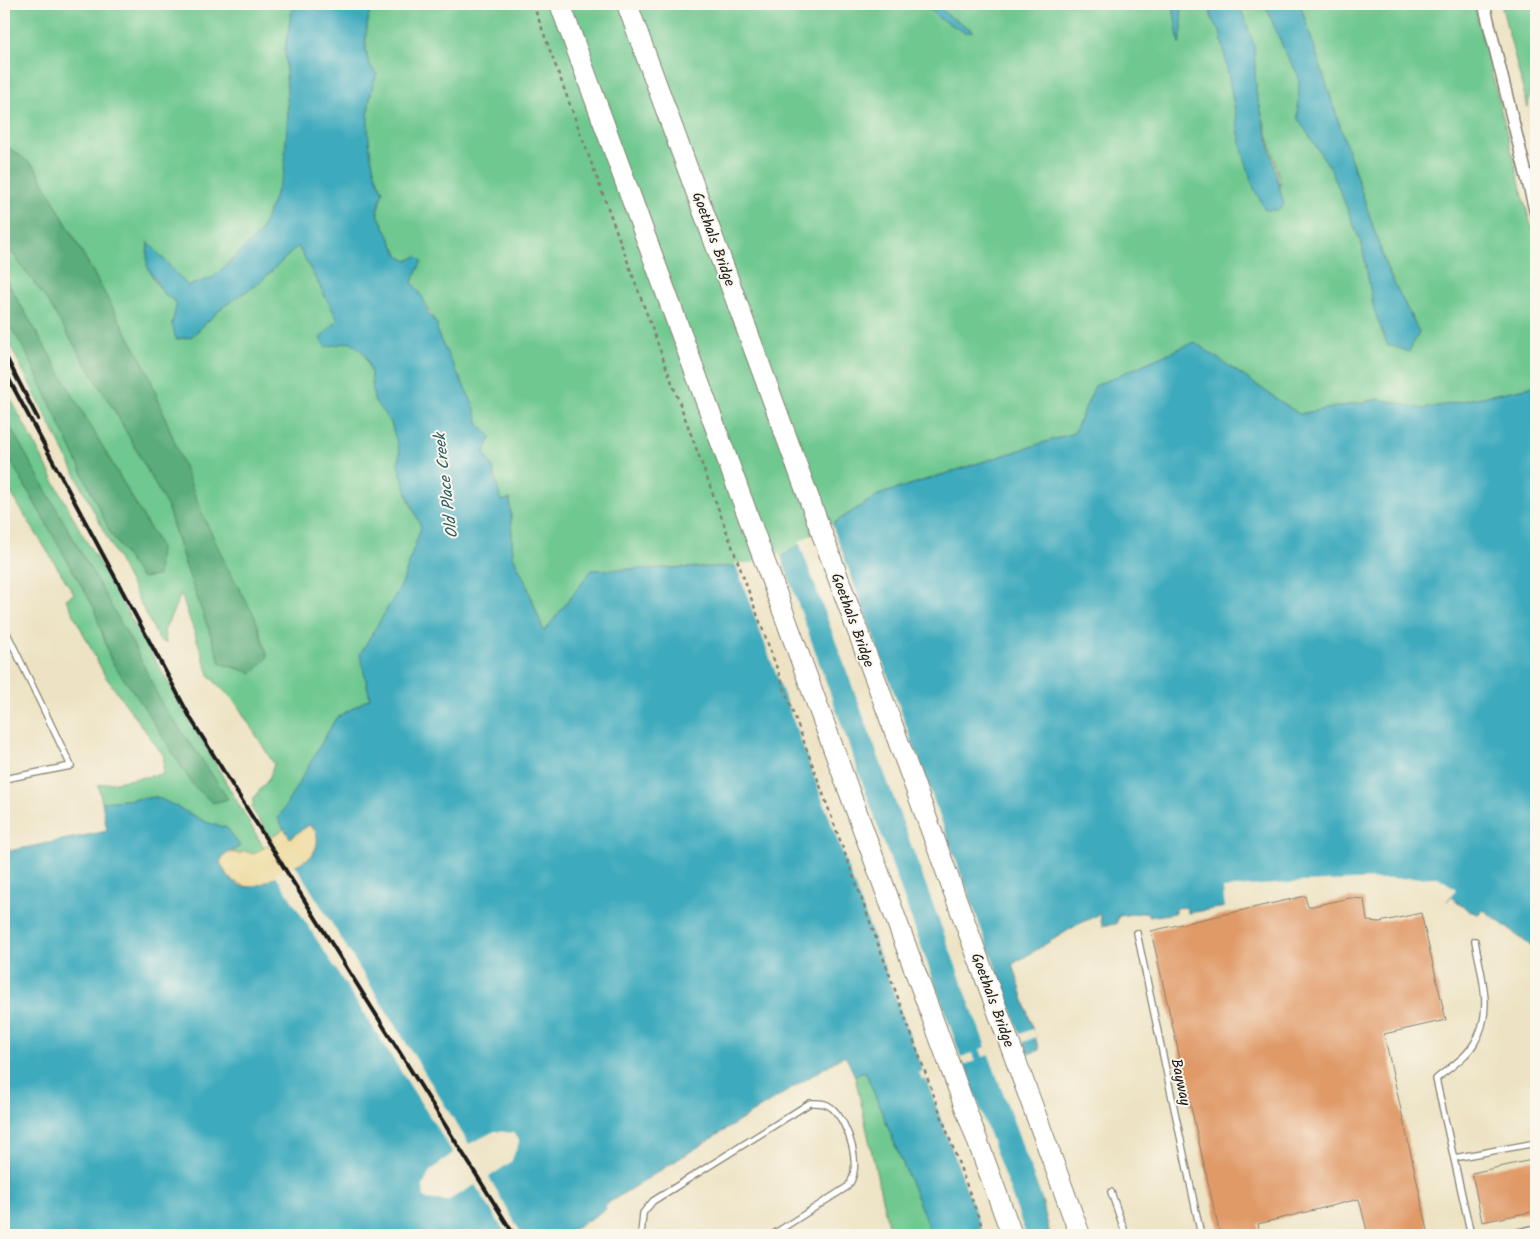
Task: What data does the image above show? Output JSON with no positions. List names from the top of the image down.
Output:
{
  "streets": {
    "highway": ["Goethals Bridge"],
    "lane": ["Bayway"]
  },
  "water": ["Old Place Creek"]
}
